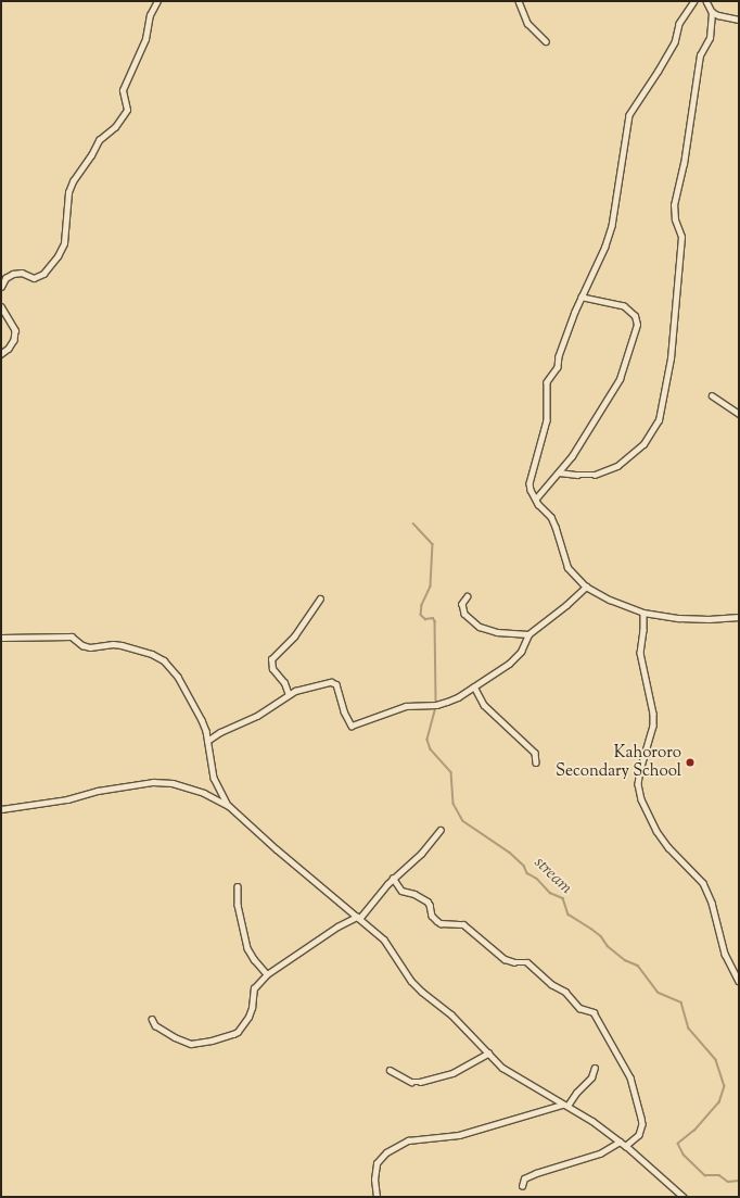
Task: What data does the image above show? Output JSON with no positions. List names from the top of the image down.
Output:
{
  "water": ["stream"],
  "places": ["Kahororo Secondary School"]
}
